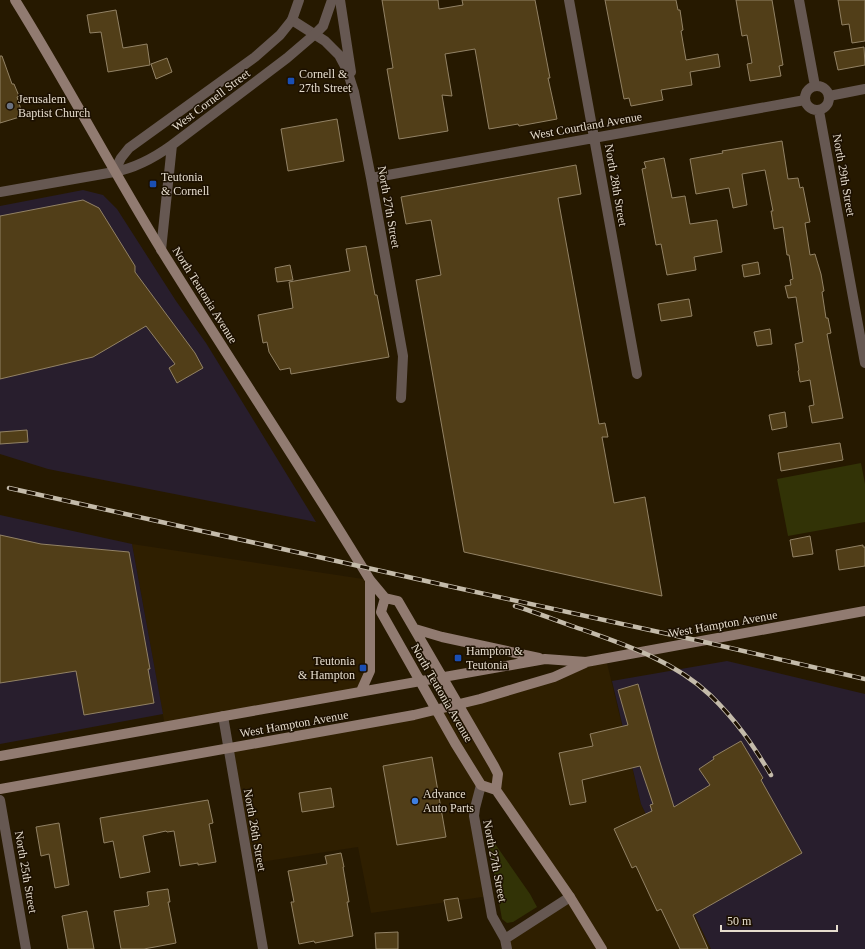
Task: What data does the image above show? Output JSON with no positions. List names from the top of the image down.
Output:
{
  "streets": {
    "main road": ["North Teutonia Avenue", "West Hampton Avenue"],
    "street": [
      "West Cornell Street",
      "West Courtland Avenue",
      "North 29th Street",
      "North 28th Street",
      "North 27th Street",
      "North 26th Street",
      "North 25th Street"
    ]
  },
  "crossings": [
    ["West Cornell Street", "North 27th Street"],
    ["West Cornell Street", "North Teutonia Avenue"],
    ["West Courtland Avenue", "North 29th Street"],
    ["West Courtland Avenue", "North 28th Street"],
    ["West Courtland Avenue", "North 27th Street"],
    ["North 27th Street", "North Teutonia Avenue"],
    ["North Teutonia Avenue", "West Hampton Avenue"],
    ["West Hampton Avenue", "North 26th Street"]
  ],
  "places": {
    "transit": [
      "Cornell & 27th Street",
      "Teutonia & Cornell",
      "Hampton & Teutonia",
      "Teutonia & Hampton"
    ],
    "other": ["Jerusalem Baptist Church", "Advance Auto Parts"]
  },
  "scale_bar": "50 m"
}
